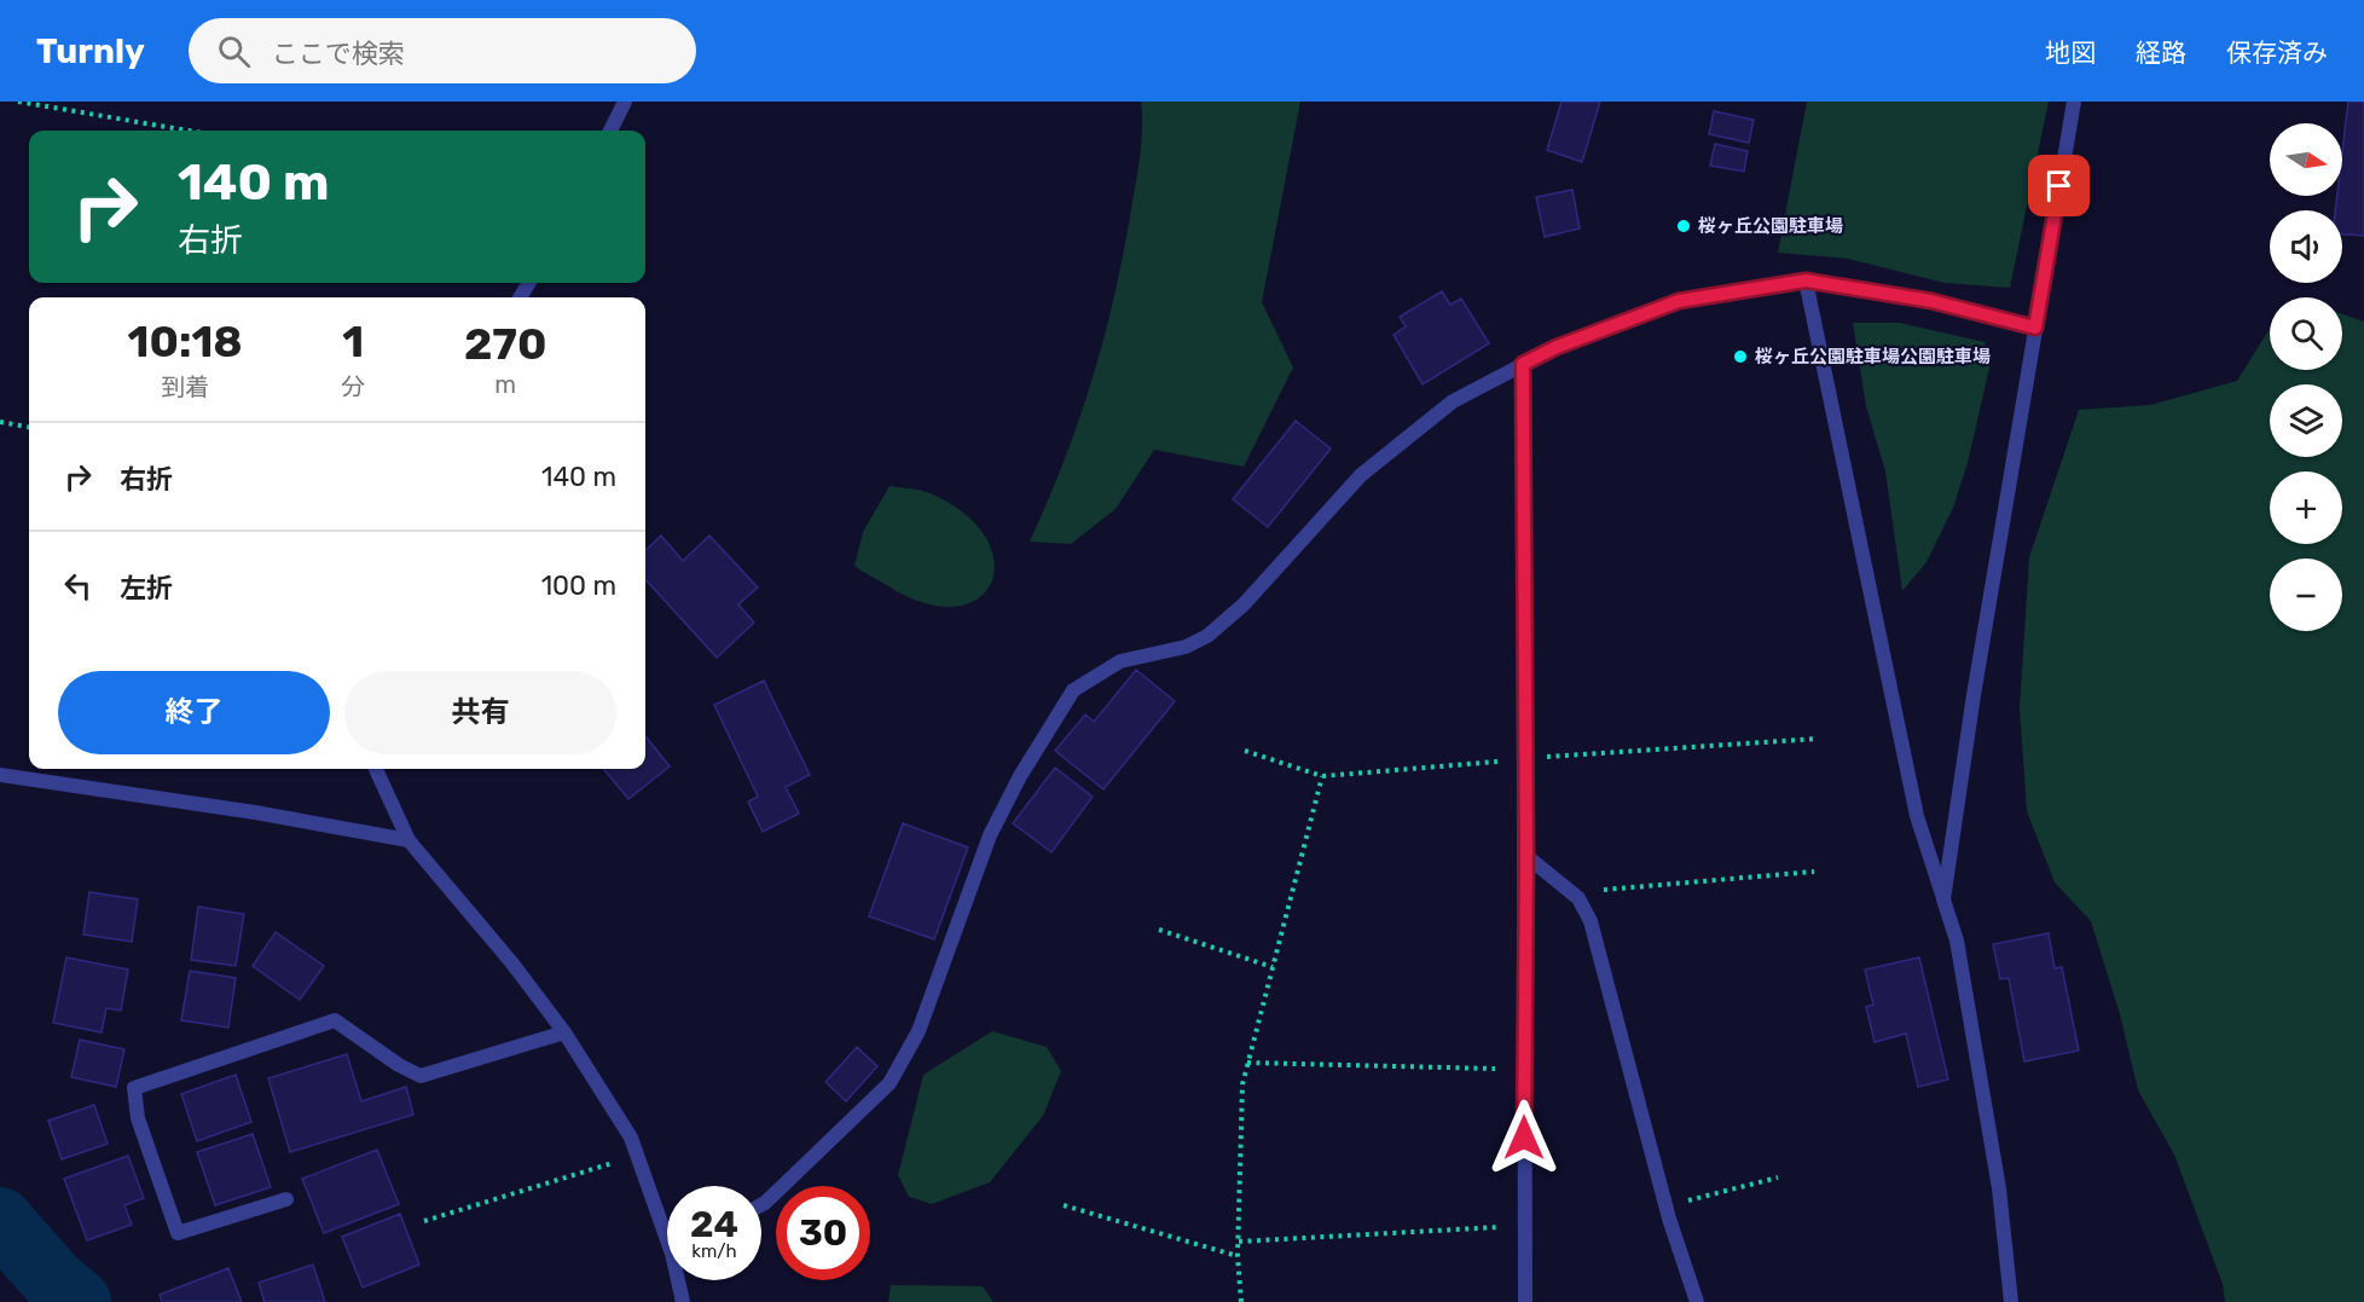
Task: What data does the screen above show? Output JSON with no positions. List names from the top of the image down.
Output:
{
  "places": ["桜ヶ丘公園駐車場", "桜ヶ丘公園駐車場公園駐車場"],
  "north": "right",
  "page": {
    "header": "Turnly",
    "search": "ここで検索",
    "nav": ["地図", "経路", "保存済み"],
    "map_buttons": ["+", "−"],
    "turn": ["140 m", "右折"],
    "eta": [
      "10:18",
      "到着",
      "1",
      "分",
      "270",
      "m"
    ],
    "list": [
      {
        "name": "右折",
        "value": "140 m"
      },
      {
        "name": "左折",
        "value": "100 m"
      }
    ],
    "buttons": ["終了", "共有"],
    "speed": "24 km/h",
    "limit": "30"
  }
}
